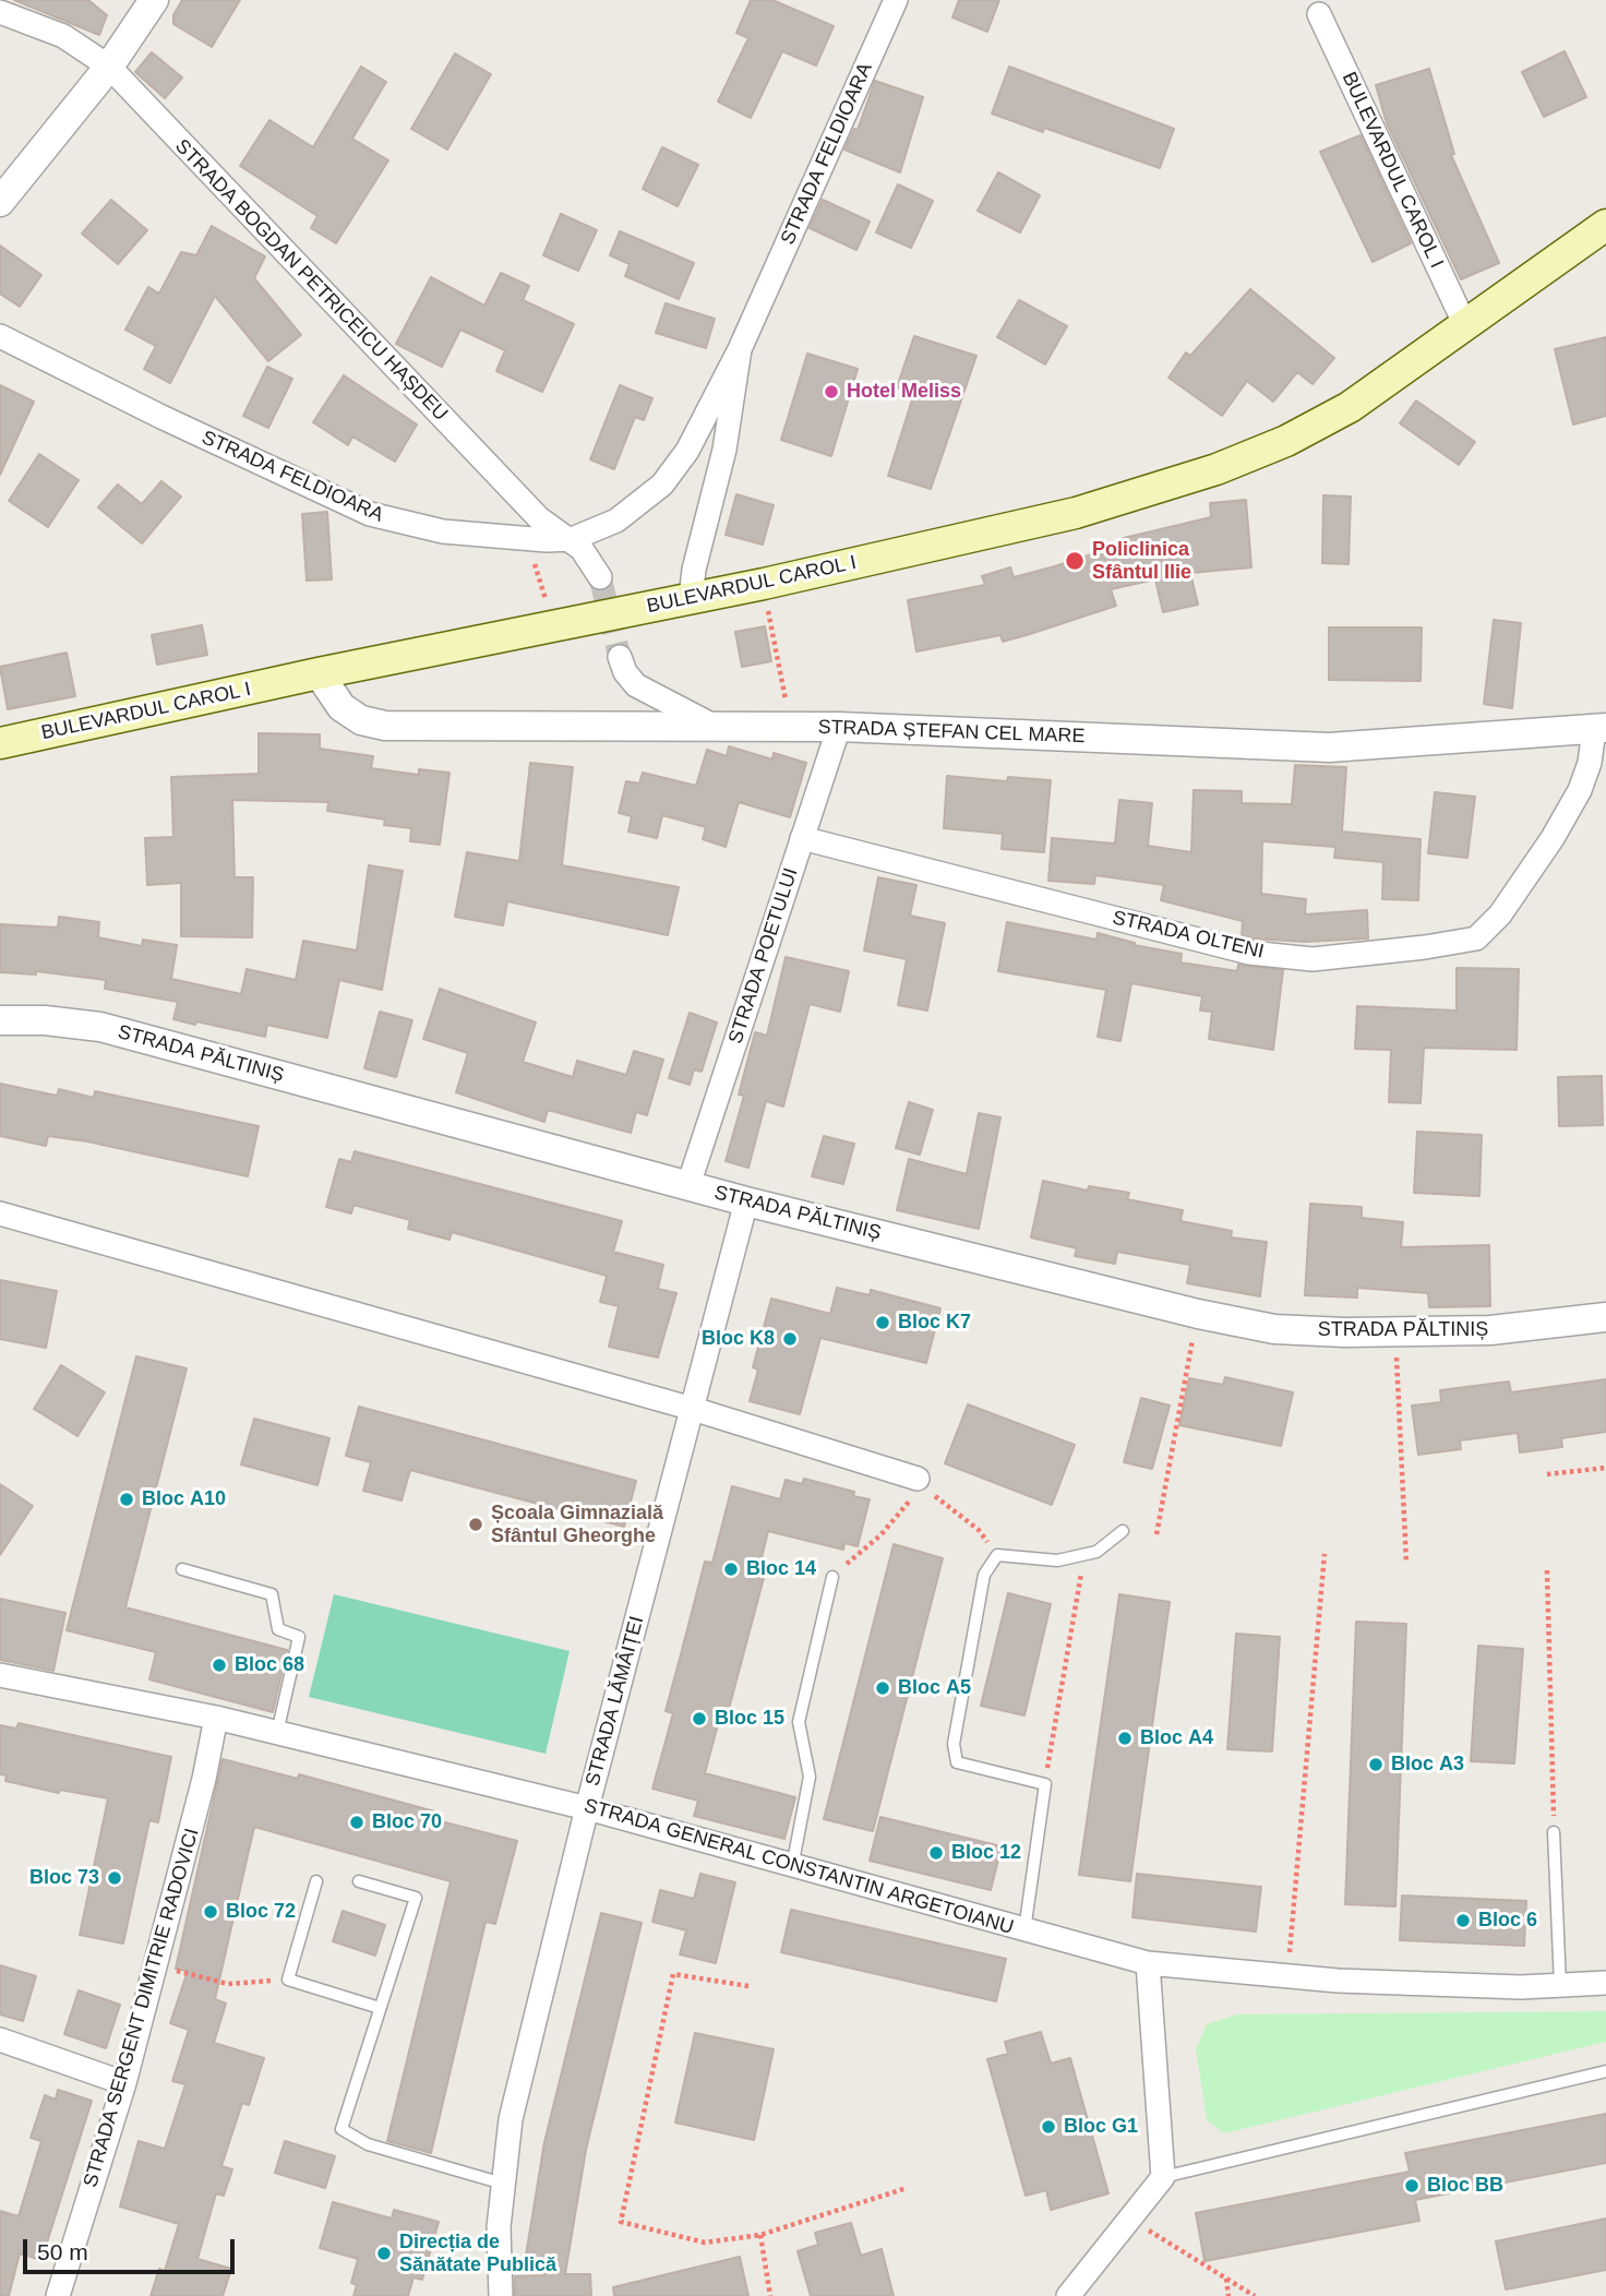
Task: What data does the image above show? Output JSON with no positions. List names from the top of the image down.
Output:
{
  "streets": {
    "main road": ["BULEVARDUL CAROL I"],
    "street": [
      "STRADA FELDIOARA",
      "STRADA BOGDAN PETRICEICU HAȘDEU",
      "STRADA ȘTEFAN CEL MARE",
      "STRADA OLTENI",
      "STRADA POETULUI",
      "STRADA PĂLTINIȘ",
      "STRADA LĂMÂIȚEI",
      "STRADA GENERAL CONSTANTIN ARGETOIANU",
      "STRADA SERGENT DIMITRIE RADOVICI"
    ]
  },
  "crossings": [
    ["STRADA FELDIOARA", "BULEVARDUL CAROL I"],
    ["STRADA FELDIOARA", "STRADA BOGDAN PETRICEICU HAȘDEU"],
    ["BULEVARDUL CAROL I", "STRADA ȘTEFAN CEL MARE"],
    ["STRADA ȘTEFAN CEL MARE", "STRADA OLTENI"],
    ["STRADA ȘTEFAN CEL MARE", "STRADA POETULUI"],
    ["STRADA OLTENI", "STRADA POETULUI"],
    ["STRADA POETULUI", "STRADA PĂLTINIȘ"],
    ["STRADA PĂLTINIȘ", "STRADA LĂMÂIȚEI"],
    ["STRADA LĂMÂIȚEI", "STRADA GENERAL CONSTANTIN ARGETOIANU"],
    ["STRADA GENERAL CONSTANTIN ARGETOIANU", "STRADA SERGENT DIMITRIE RADOVICI"]
  ],
  "places": [
    "Hotel Meliss",
    "Policlinica Sfântul Ilie",
    "Bloc K7",
    "Bloc K8",
    "Bloc A10",
    "Școala Gimnazială Sfântul Gheorghe",
    "Bloc 14",
    "Bloc 68",
    "Bloc A5",
    "Bloc 15",
    "Bloc A4",
    "Bloc A3",
    "Bloc 70",
    "Bloc 12",
    "Bloc 73",
    "Bloc 72",
    "Bloc 6",
    "Bloc G1",
    "Bloc BB",
    "Direcția de Sănătate Publică"
  ],
  "scale_bar": "50 m"
}
